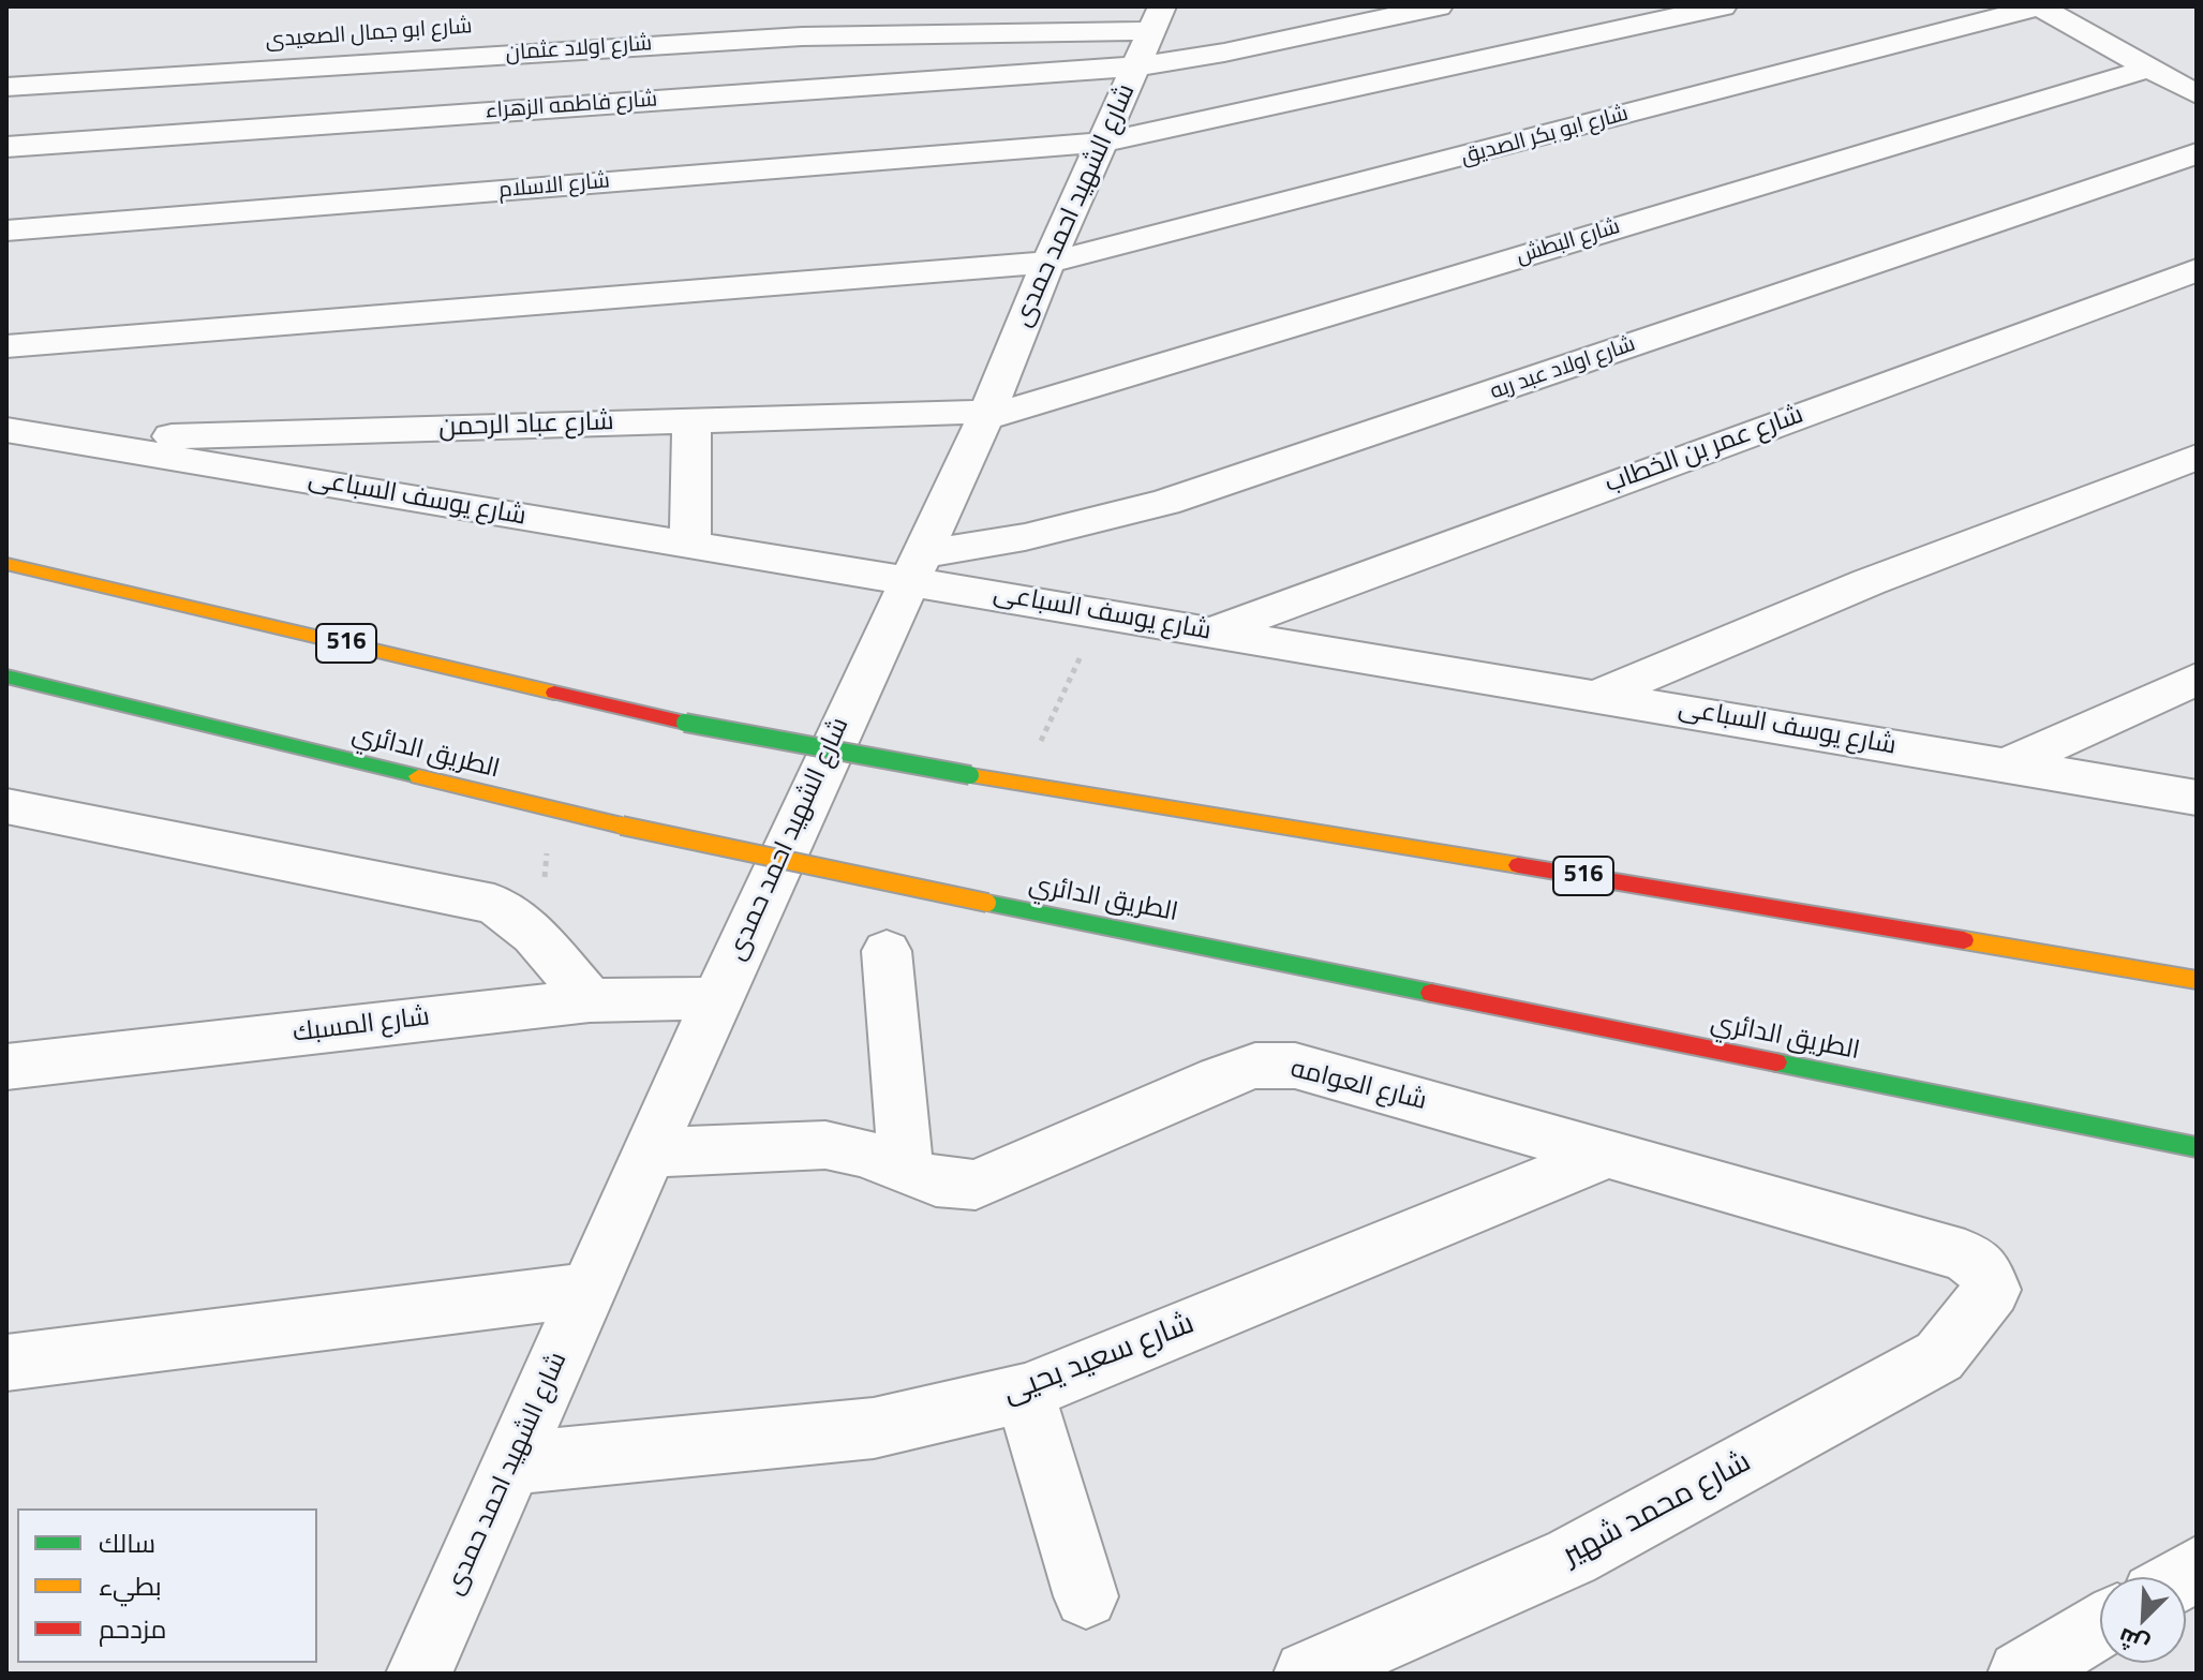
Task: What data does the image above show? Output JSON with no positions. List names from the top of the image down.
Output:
{
  "streets": {
    "highway": ["516", "الطريق الدائري"],
    "street": [
      "شارع اولاد عثمان",
      "شارع فاطمه الزهراء",
      "شارع ابو بكر الصديق",
      "شارع الاسلام",
      "شارع الشهيد احمد حمدى",
      "شارع البطش",
      "شارع اولاد عبد ربه",
      "شارع عباد الرحمن",
      "شارع عمر بن الخطاب",
      "شارع يوسف السباعى",
      "شارع المسبك",
      "شارع العوامه",
      "شارع سعيد يحيى",
      "شارع محمد شهير"
    ]
  },
  "crossings": [
    ["شارع اولاد عثمان", "شارع الشهيد احمد حمدى"],
    ["شارع فاطمه الزهراء", "شارع الشهيد احمد حمدى"],
    ["شارع ابو بكر الصديق", "شارع الشهيد احمد حمدى"],
    ["شارع الاسلام", "شارع الشهيد احمد حمدى"],
    ["شارع الشهيد احمد حمدى", "شارع البطش"],
    ["شارع الشهيد احمد حمدى", "شارع اولاد عبد ربه"],
    ["شارع الشهيد احمد حمدى", "شارع عباد الرحمن"],
    ["شارع الشهيد احمد حمدى", "شارع يوسف السباعى"],
    ["شارع الشهيد احمد حمدى", "شارع المسبك"],
    ["شارع الشهيد احمد حمدى", "شارع العوامه"],
    ["شارع الشهيد احمد حمدى", "شارع سعيد يحيى"],
    ["شارع البطش", "شارع عباد الرحمن"],
    ["شارع اولاد عبد ربه", "شارع يوسف السباعى"],
    ["شارع عباد الرحمن", "شارع يوسف السباعى"],
    ["شارع عمر بن الخطاب", "شارع يوسف السباعى"],
    ["شارع العوامه", "شارع سعيد يحيى"],
    ["شارع العوامه", "شارع محمد شهير"]
  ],
  "legend": ["سالك", "بطيء", "مزدحم"],
  "north": "bottom left"
}
